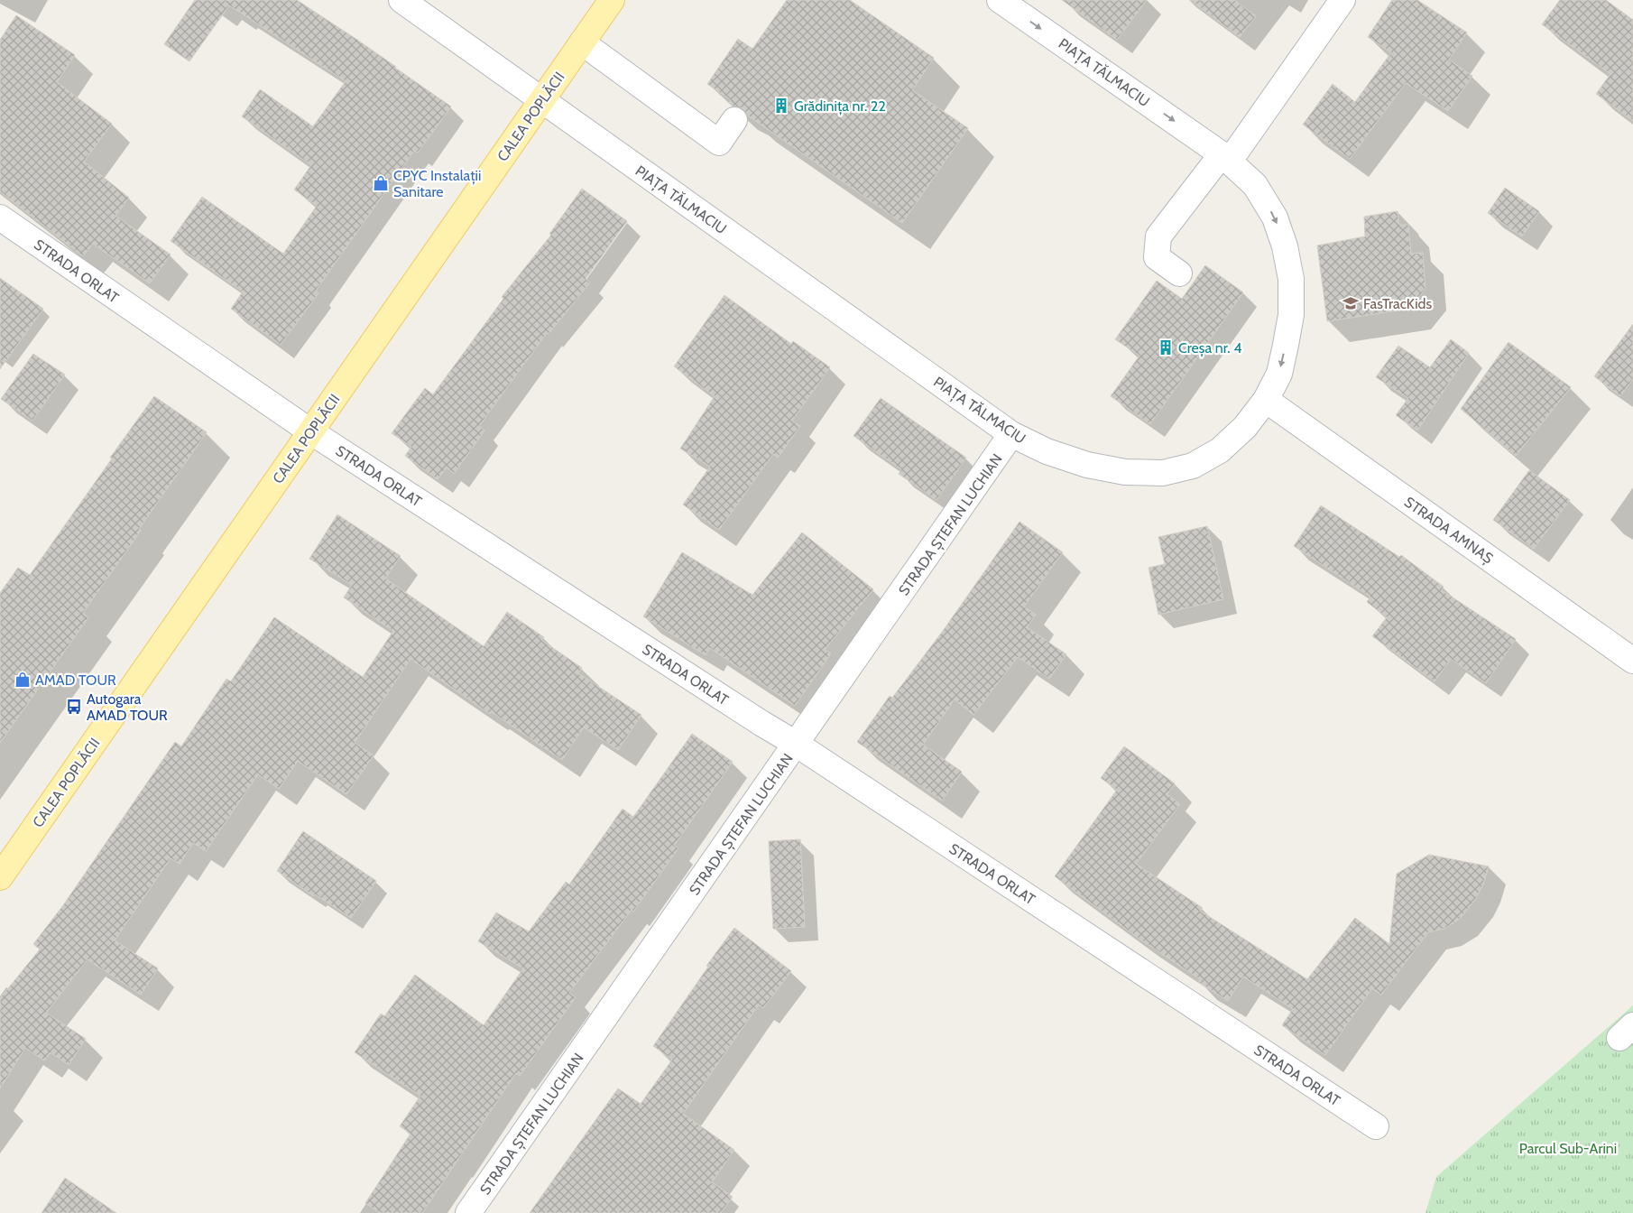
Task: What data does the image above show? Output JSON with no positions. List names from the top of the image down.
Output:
{
  "streets": {
    "main road": ["CALEA POPLĂCII"],
    "street": [
      "PIAȚA TĂLMACIU",
      "STRADA ORLAT",
      "STRADA ȘTEFAN LUCHIAN",
      "STRADA AMNAȘ"
    ]
  },
  "crossings": [
    ["PIAȚA TĂLMACIU", "CALEA POPLĂCII"],
    ["PIAȚA TĂLMACIU", "STRADA ȘTEFAN LUCHIAN"],
    ["PIAȚA TĂLMACIU", "STRADA AMNAȘ"],
    ["CALEA POPLĂCII", "STRADA ORLAT"],
    ["STRADA ORLAT", "STRADA ȘTEFAN LUCHIAN"]
  ],
  "parks": ["Parcul Sub-Arini"],
  "places": {
    "building": ["Grădinița nr. 22", "Creșa nr. 4"],
    "shop": ["CPYC Instalații Sanitare", "AMAD TOUR"],
    "school or university": ["FasTracKids"],
    "bus stop": ["Autogara AMAD TOUR"]
  }
}
